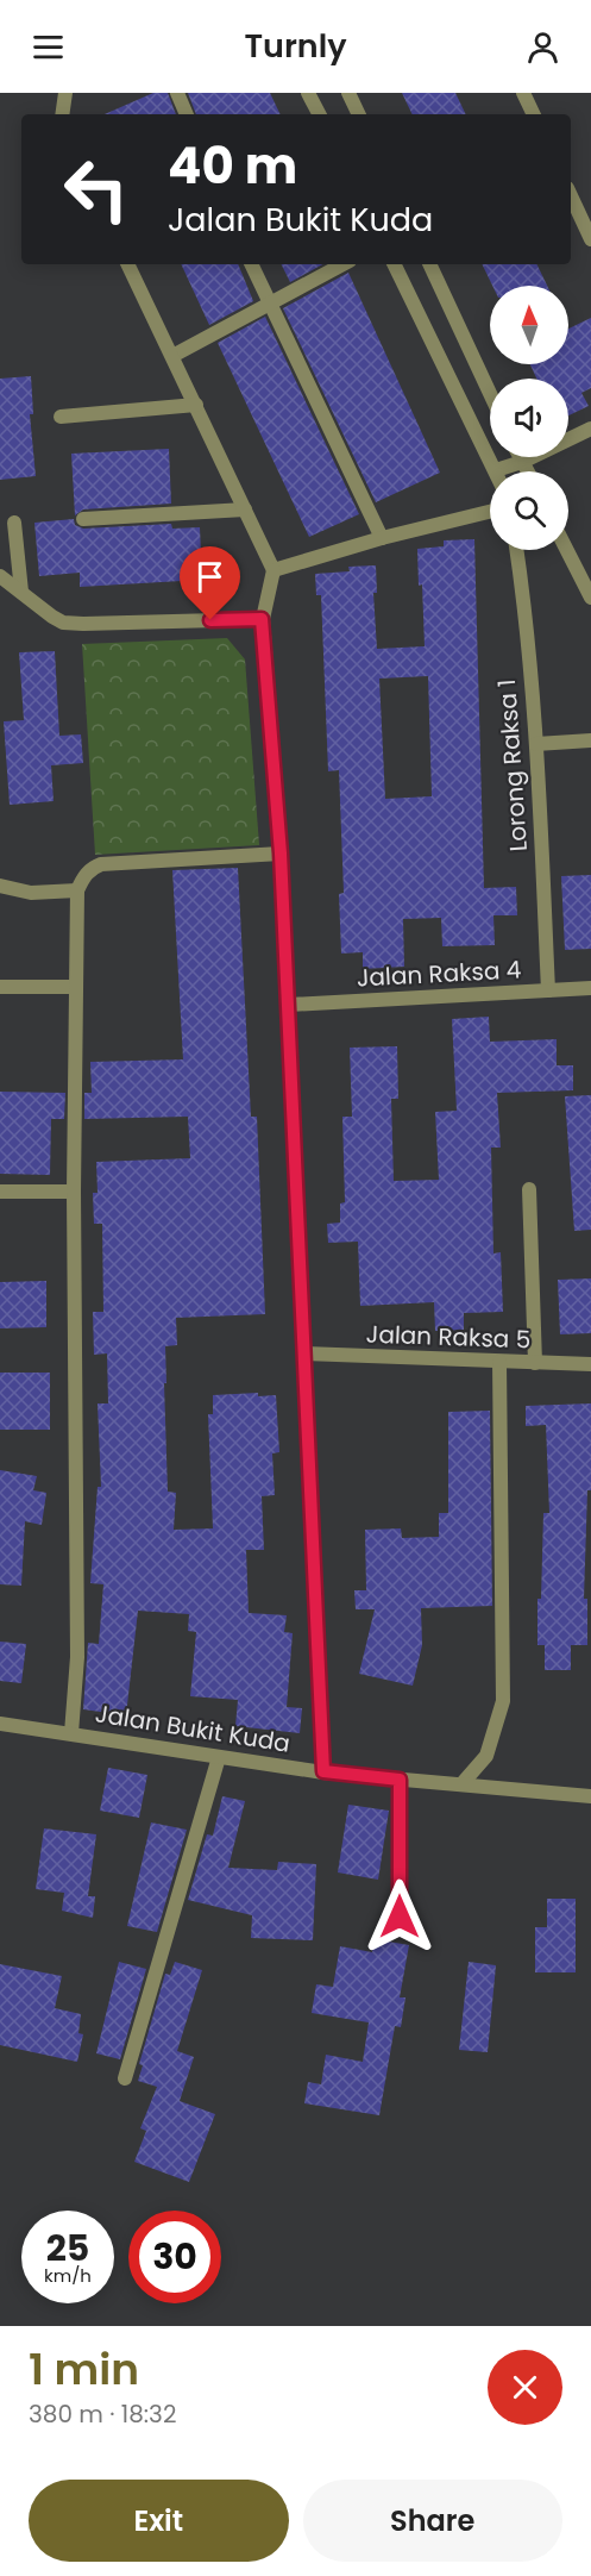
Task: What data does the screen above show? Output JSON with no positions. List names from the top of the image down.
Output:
{
  "streets": {
    "street": [
      "Lorong Raksa 1",
      "Jalan Raksa 4",
      "Jalan Raksa 5",
      "Jalan Bukit Kuda"
    ]
  },
  "crossings": [
    ["Lorong Raksa 1", "Jalan Raksa 4"]
  ],
  "north": "top",
  "page": {
    "header": "Turnly",
    "turn": ["40 m", "Jalan Bukit Kuda"],
    "speed": "25 km/h",
    "limit": "30",
    "heading": ["1 min", "380 m · 18:32"],
    "buttons": ["Exit", "Share"]
  }
}
